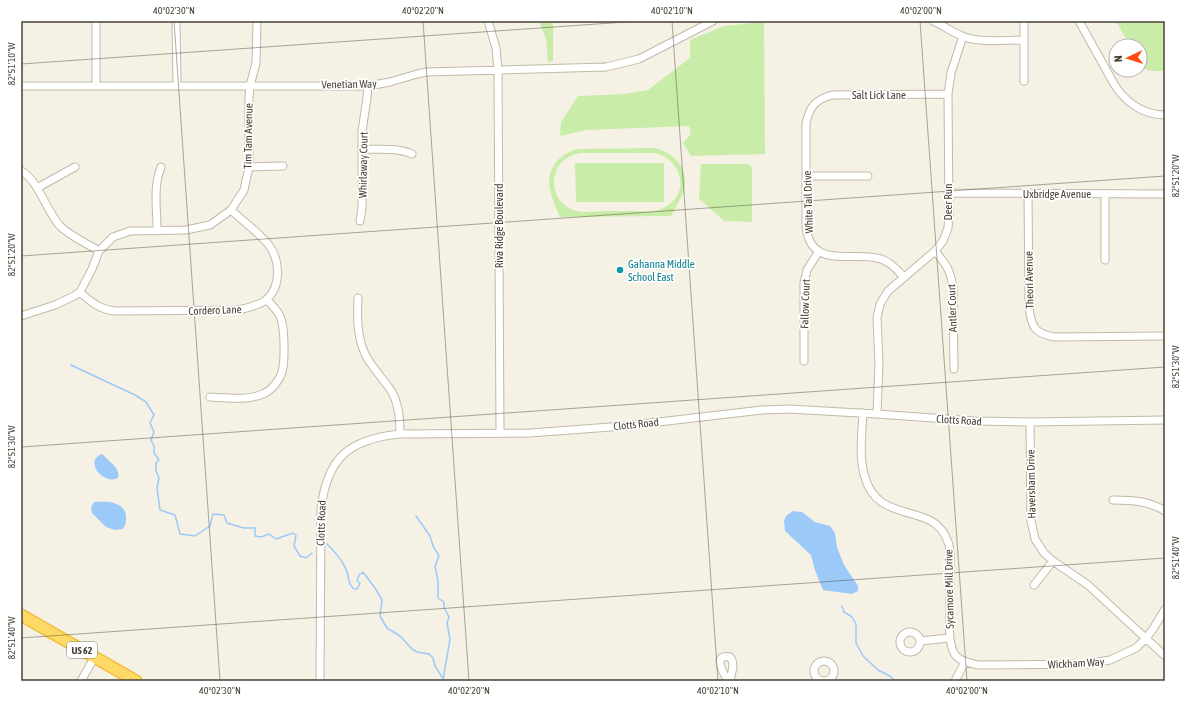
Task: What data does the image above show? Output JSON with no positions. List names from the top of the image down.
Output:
{
  "streets": {
    "highway": ["US 62"],
    "street": [
      "Venetian Way",
      "Salt Lick Lane",
      "Tim Tam Avenue",
      "Whirlaway Court",
      "Uxbridge Avenue",
      "White Tail Drive",
      "Deer Run",
      "Riva Ridge Boulevard",
      "Theori Avenue",
      "Fallow Court",
      "Antler Court",
      "Cordero Lane",
      "Clotts Road",
      "Haversham Drive",
      "Sycamore Mill Drive",
      "Wickham Way"
    ]
  },
  "crossings": [
    ["Venetian Way", "Tim Tam Avenue"],
    ["Venetian Way", "Whirlaway Court"],
    ["Venetian Way", "Riva Ridge Boulevard"],
    ["Salt Lick Lane", "White Tail Drive"],
    ["Salt Lick Lane", "Deer Run"],
    ["Tim Tam Avenue", "Cordero Lane"],
    ["Uxbridge Avenue", "Deer Run"],
    ["Uxbridge Avenue", "Theori Avenue"],
    ["White Tail Drive", "Fallow Court"],
    ["Deer Run", "Antler Court"],
    ["Deer Run", "Clotts Road"],
    ["Riva Ridge Boulevard", "Clotts Road"],
    ["Clotts Road", "Haversham Drive"],
    ["Clotts Road", "Sycamore Mill Drive"],
    ["Haversham Drive", "Wickham Way"],
    ["Sycamore Mill Drive", "Wickham Way"]
  ],
  "places": ["Gahanna Middle School East"],
  "north": "left",
  "coordinates": [
    "40°02'30\"N",
    "40°02'20\"N",
    "40°02'10\"N",
    "40°02'00\"N",
    "82°51'10\"W",
    "82°51'20\"W",
    "82°51'30\"W",
    "82°51'40\"W"
  ]
}
